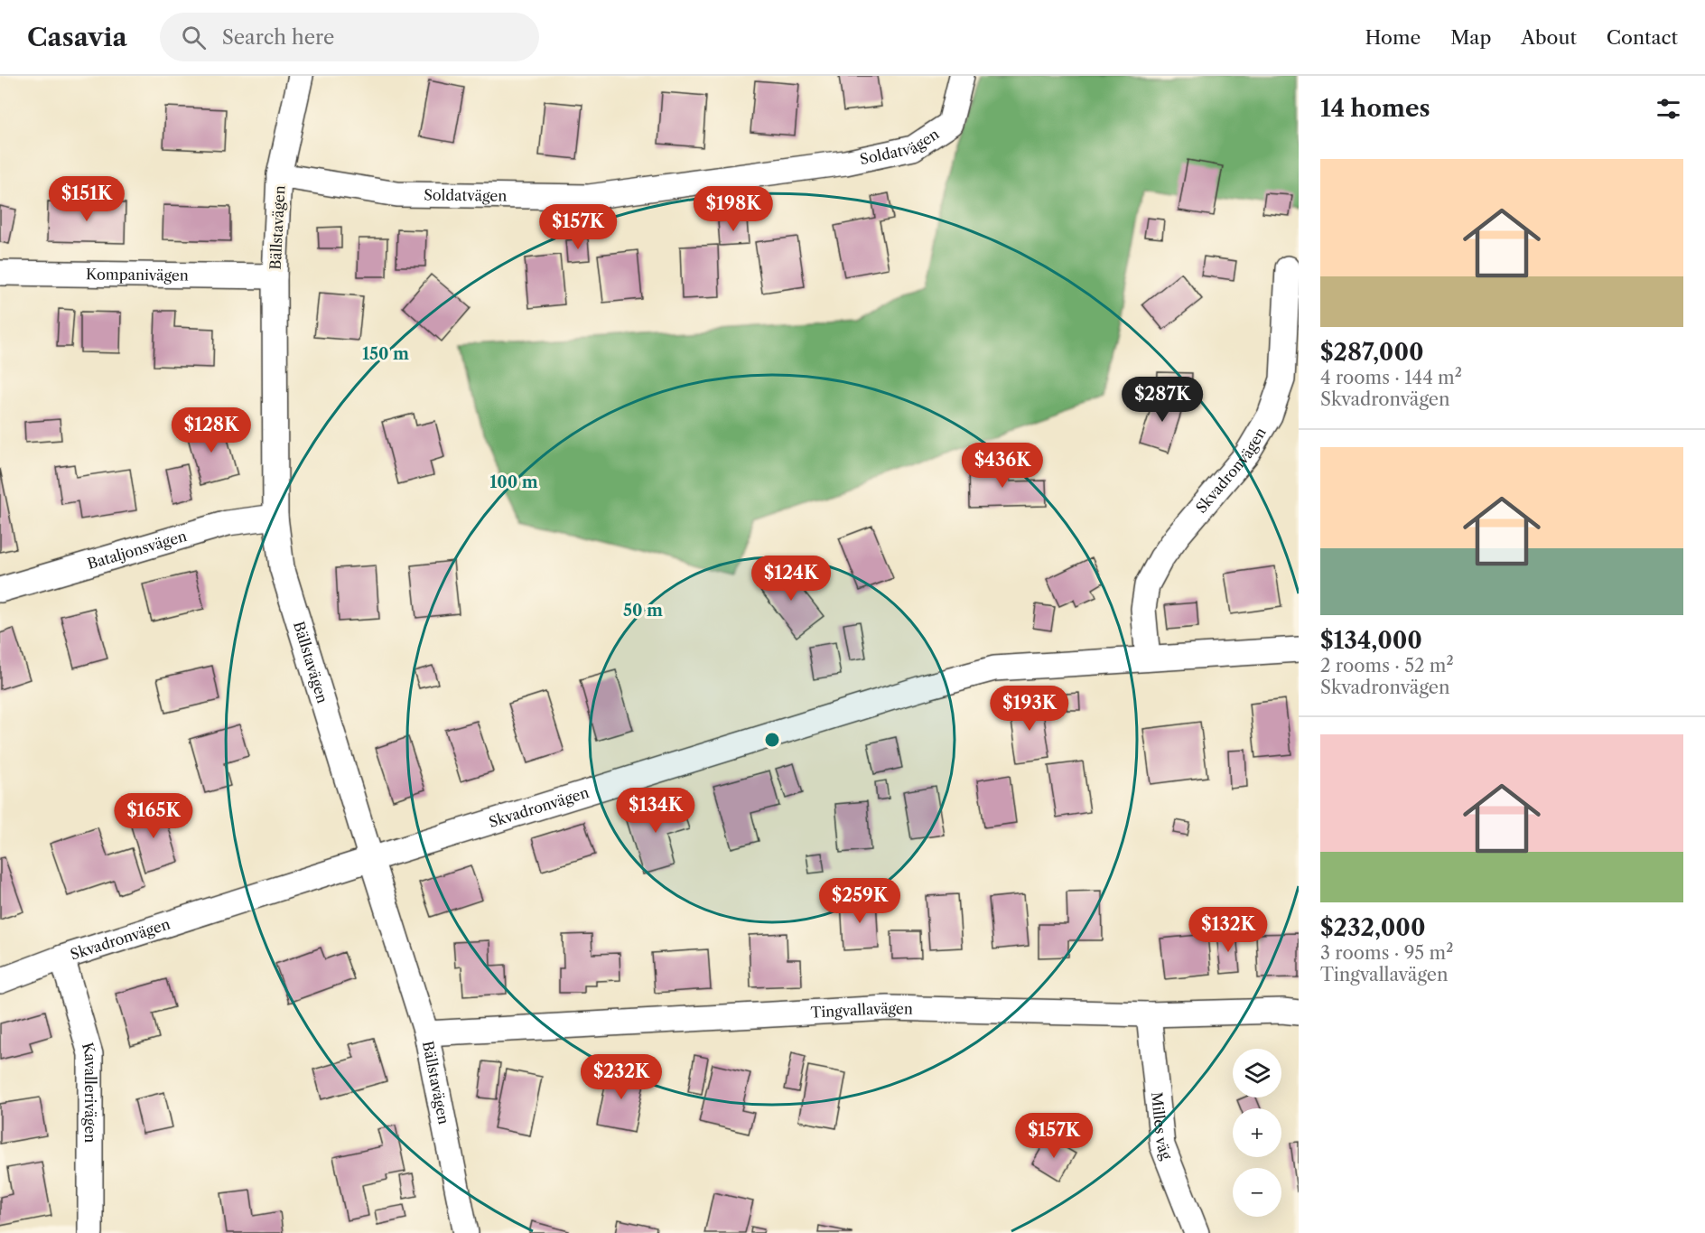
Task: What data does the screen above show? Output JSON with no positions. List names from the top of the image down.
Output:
{
  "streets": {
    "street": [
      "Soldatvägen",
      "Bällstavägen",
      "Kompanivägen",
      "Skvadronvägen",
      "Bataljonsvägen",
      "Tingvallavägen",
      "Kavallerivägen",
      "Milles väg"
    ]
  },
  "crossings": [
    ["Soldatvägen", "Bällstavägen"],
    ["Bällstavägen", "Kompanivägen"],
    ["Bällstavägen", "Skvadronvägen"],
    ["Bällstavägen", "Bataljonsvägen"],
    ["Bällstavägen", "Tingvallavägen"],
    ["Skvadronvägen", "Kavallerivägen"],
    ["Tingvallavägen", "Milles väg"]
  ],
  "page": {
    "header": "Casavia",
    "search": "Search here",
    "nav": [
      "Home",
      "Map",
      "About",
      "Contact"
    ],
    "heading": "14 homes",
    "list": [
      {
        "name": "$287,000",
        "note": "4 rooms · 144 m² · Skvadronvägen"
      },
      {
        "name": "$134,000",
        "note": "2 rooms · 52 m² · Skvadronvägen"
      },
      {
        "name": "$232,000",
        "note": "3 rooms · 95 m² · Tingvallavägen"
      }
    ],
    "price": [
      "$151K",
      "$198K",
      "$157K",
      "$287K",
      "$128K",
      "$436K",
      "$124K",
      "$193K",
      "$134K",
      "$165K",
      "$259K",
      "$132K",
      "$232K",
      "$157K"
    ],
    "map_buttons": ["+", "−"]
  },
  "rings": ["150 m", "100 m", "50 m"]
}
